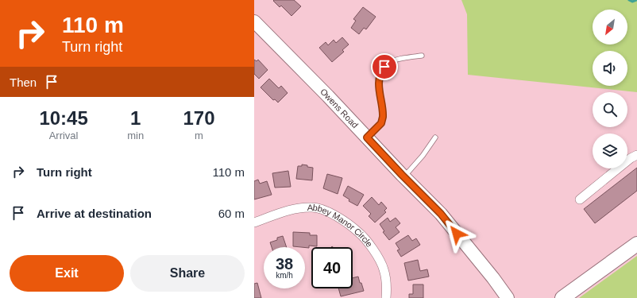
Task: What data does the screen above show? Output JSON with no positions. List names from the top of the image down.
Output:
{
  "streets": {
    "street": ["Owens Road", "Abbey Manor Circle"]
  },
  "north": "bottom left",
  "page": {
    "turn": ["110 m", "Turn right"],
    "then": "Then",
    "eta": [
      "10:45",
      "Arrival",
      "1",
      "min",
      "170",
      "m"
    ],
    "list": [
      {
        "name": "Turn right",
        "value": "110 m"
      },
      {
        "name": "Arrive at destination",
        "value": "60 m"
      }
    ],
    "speed": "38 km/h",
    "limit": "40",
    "buttons": ["Exit", "Share"]
  }
}
